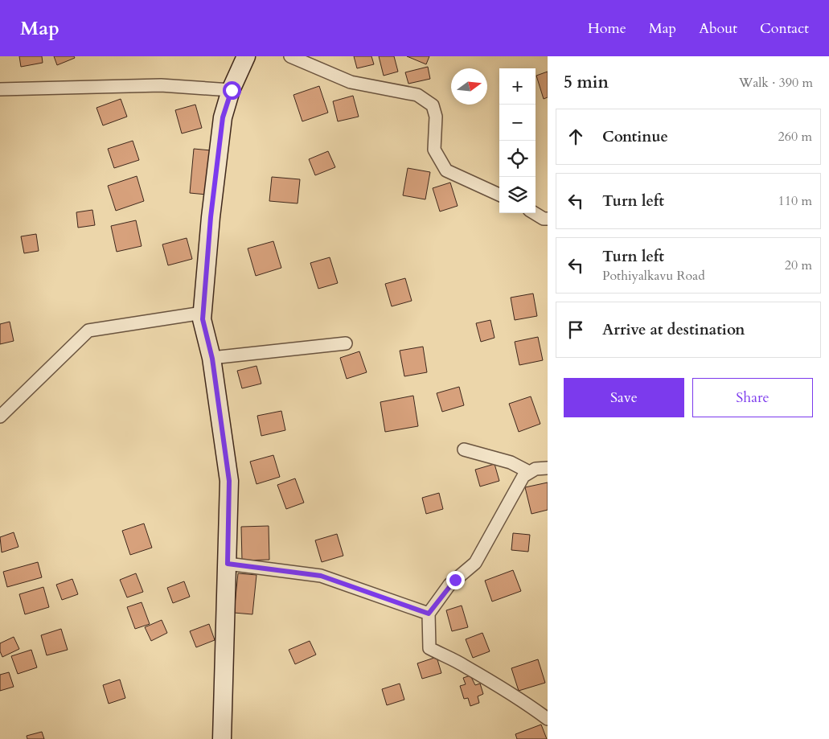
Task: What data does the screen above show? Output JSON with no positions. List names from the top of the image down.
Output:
{
  "north": "right",
  "page": {
    "header": "Map",
    "nav": [
      "Home",
      "Map",
      "About",
      "Contact"
    ],
    "heading": ["5 min", "Walk · 390 m"],
    "map_buttons": ["+", "−"],
    "list": [
      ["Continue", "260 m"],
      ["Turn left", "110 m"],
      ["Turn left", "Pothiyalkavu Road", "20 m"],
      "Arrive at destination"
    ],
    "buttons": ["Save", "Share"]
  }
}
